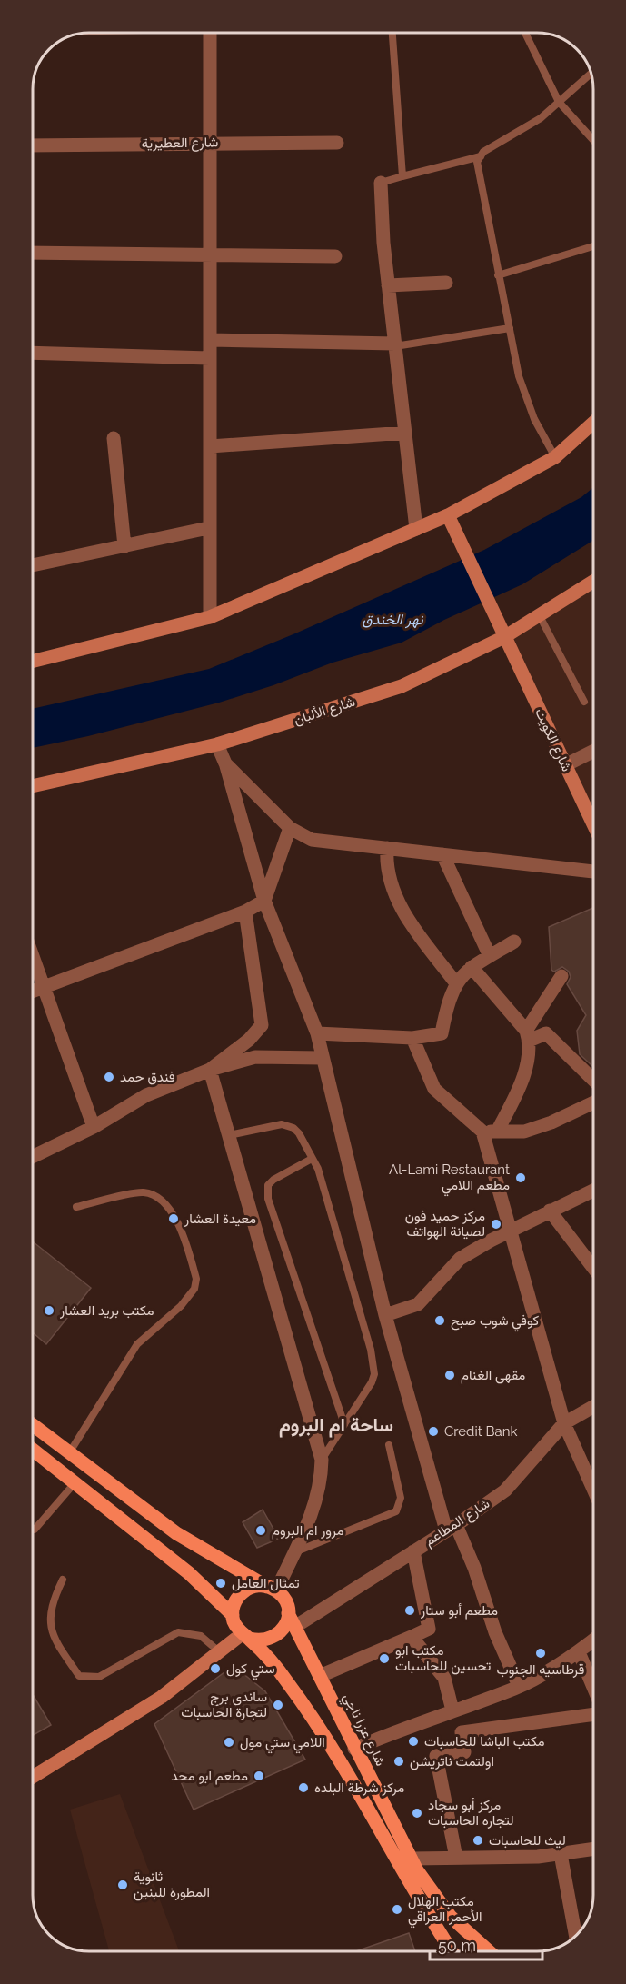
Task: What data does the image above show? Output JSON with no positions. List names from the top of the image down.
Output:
{
  "streets": {
    "main road": ["شارع الألبان", "شارع الكويت", "شارع عزرا ناجي"],
    "street": ["شارع العطيرية", "شارع المطاعم"]
  },
  "crossings": [
    ["شارع الألبان", "شارع الكويت"],
    ["شارع المطاعم", "شارع عزرا ناجي"]
  ],
  "districts": ["ساحة ام البروم"],
  "water": ["نهر الخندق"],
  "places": [
    "فندق حمد",
    "Al-Lami Restaurant مطعم اللامي",
    "معيدة العشار",
    "مركز حميد فون لصيانة الهواتف",
    "مكتب بريد العشار",
    "كوفي شوب صبح",
    "مقهى الغنام",
    "Credit Bank",
    "مرور ام البروم",
    "تمثال العامل",
    "مطعم أبو ستار",
    "قرطاسيه الجنوب",
    "مكتب ابو تحسين للحاسبات",
    "ستي كول",
    "ساندي برج لتجارة الحاسبات",
    "مكتب الباشا للحاسبات",
    "اللامي ستي مول",
    "اولتمت ناتريشن",
    "مطعم ابو محد",
    "مركز شرطة البلده",
    "مركز أبو سجاد لتجاره الحاسبات",
    "ليث للحاسبات",
    "ثانوية المطورة للبنين",
    "مكتب الهلال الأحمر العراقي"
  ],
  "scale_bar": "50 m"
}
